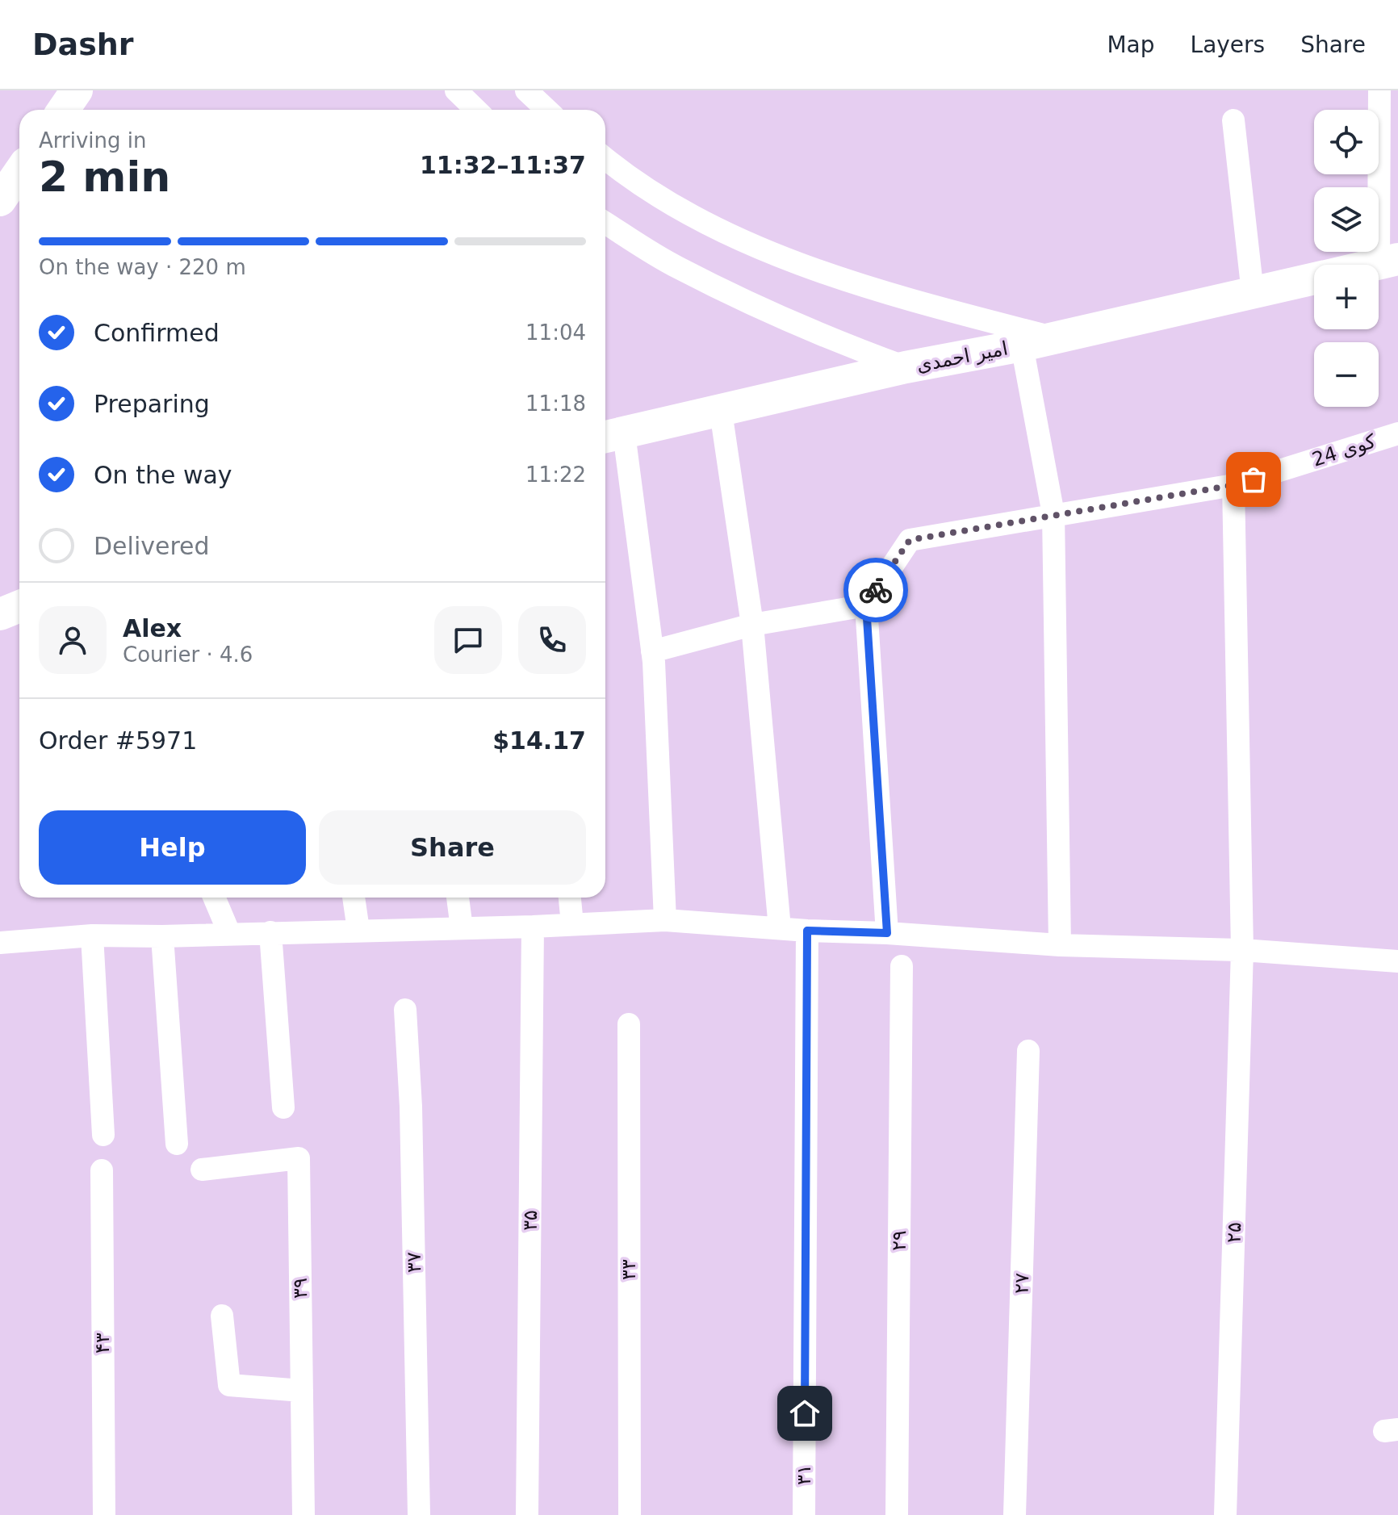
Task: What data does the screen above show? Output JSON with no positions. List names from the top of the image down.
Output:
{
  "streets": {
    "main road": ["امیر احمدی"],
    "street": [
      "کوی 24",
      "۳۵",
      "۲۵",
      "۲۹",
      "۳۷",
      "۳۳",
      "۲۷",
      "۳۹",
      "۴۳",
      "۳۱"
    ]
  },
  "crossings": [
    ["کوی 24", "۲۵"]
  ],
  "page": {
    "header": "Dashr",
    "nav": ["Map", "Layers", "Share"],
    "map_buttons": ["+", "−"],
    "heading": ["2 min", "Arriving in", "11:32–11:37"],
    "panel": [
      "Alex",
      "Courier · 4.6",
      "Order #5971",
      "$14.17"
    ],
    "bar": "On the way · 220 m",
    "list": [
      ["Confirmed", "11:04"],
      ["Preparing", "11:18"],
      ["On the way", "11:22"],
      "Delivered"
    ],
    "buttons": ["Help", "Share"]
  }
}
